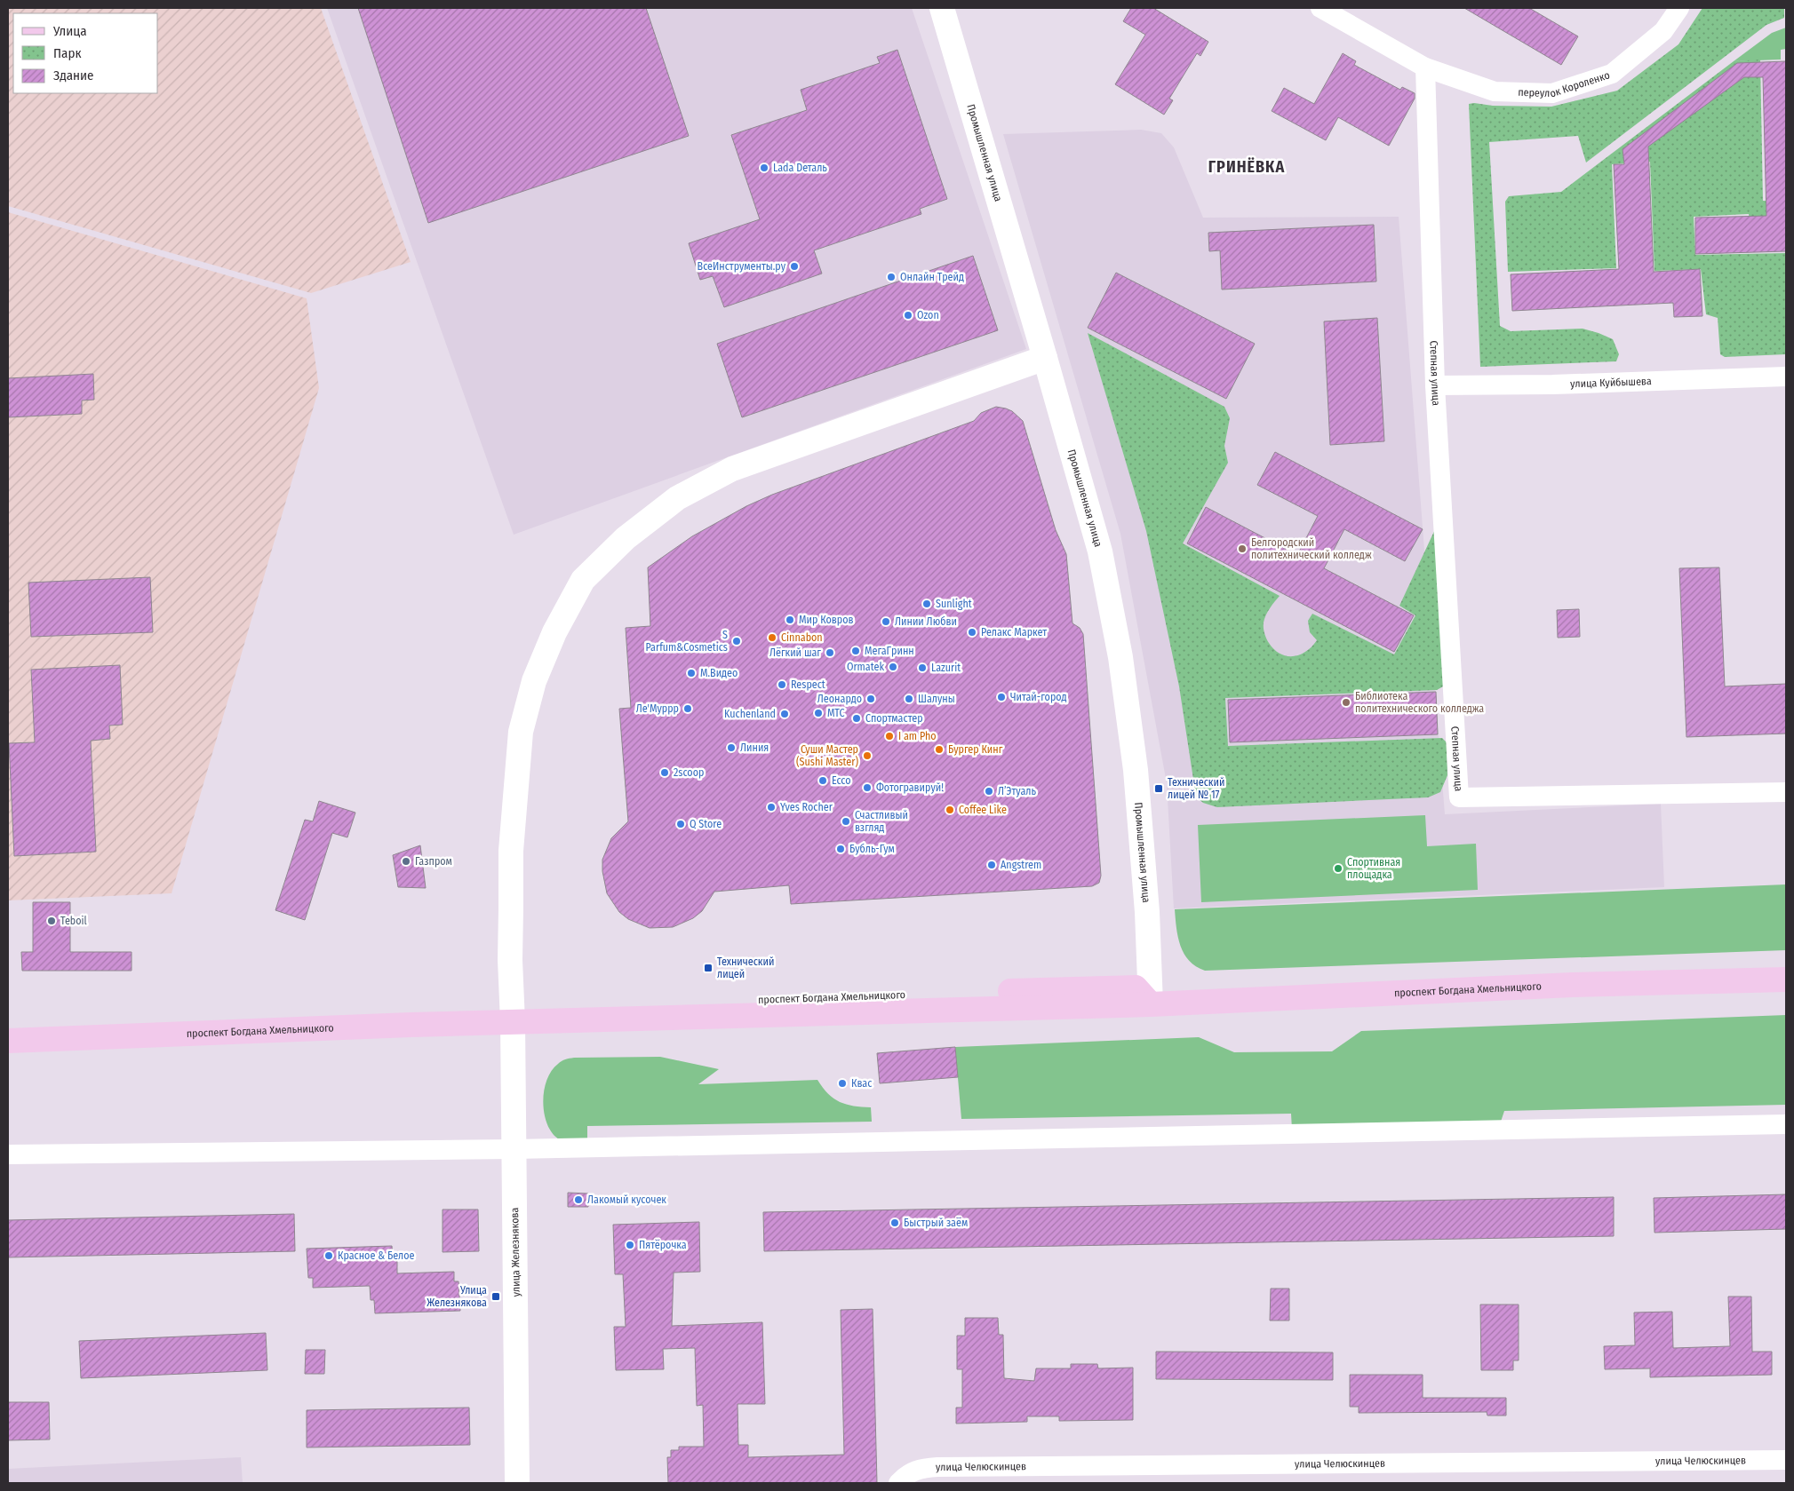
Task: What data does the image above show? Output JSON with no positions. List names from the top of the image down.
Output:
{
  "streets": {
    "main road": ["проспект Богдана Хмельницкого"],
    "street": [
      "переулок Короленко",
      "Промышленная улица",
      "Степная улица",
      "улица Куйбышева",
      "улица Железнякова",
      "улица Челюскинцев"
    ]
  },
  "crossings": [
    ["переулок Короленко", "Степная улица"],
    ["Промышленная улица", "проспект Богдана Хмельницкого"],
    ["Промышленная улица", "улица Железнякова"],
    ["Степная улица", "улица Куйбышева"],
    ["проспект Богдана Хмельницкого", "улица Железнякова"]
  ],
  "districts": ["ГРИНЁВКА"],
  "places": {
    "other": [
      "Lada Dеталь",
      "ВсеИнструменты.ру",
      "Онлайн Трейд",
      "Ozon",
      "Белгородский политехнический колледж",
      "Sunlight",
      "Мир Ковров",
      "Линии Любви",
      "Релакс Маркет",
      "Cinnabon",
      "S Parfum&Cosmetics",
      "МегаГринн",
      "Лёгкий шаг",
      "Ormatek",
      "Lazurit",
      "М.Видео",
      "Respect",
      "Читай-город",
      "Леонардо",
      "Шалуны",
      "Библиотека политехнического колледжа",
      "Ле'Муррр",
      "МТС",
      "Kuchenland",
      "Спортмастер",
      "I am Pho",
      "Линия",
      "Бургер Кинг",
      "Суши Мастер (Sushi Master)",
      "2scoop",
      "Ecco",
      "Фотогравируй!",
      "Л’Этуаль",
      "Yves Rocher",
      "Coffee Like",
      "Счастливый взгляд",
      "Q Store",
      "Бубль-Гум",
      "Газпром",
      "Angstrem",
      "Спортивная площадка",
      "Teboil",
      "Квас",
      "Лакомый кусочек",
      "Быстрый заём",
      "Пятёрочка",
      "Красное & Белое"
    ],
    "transit": ["Технический лицей № 17", "Технический лицей", "Улица Железнякова"]
  },
  "legend": ["Улица", "Парк", "Здание"]
}
